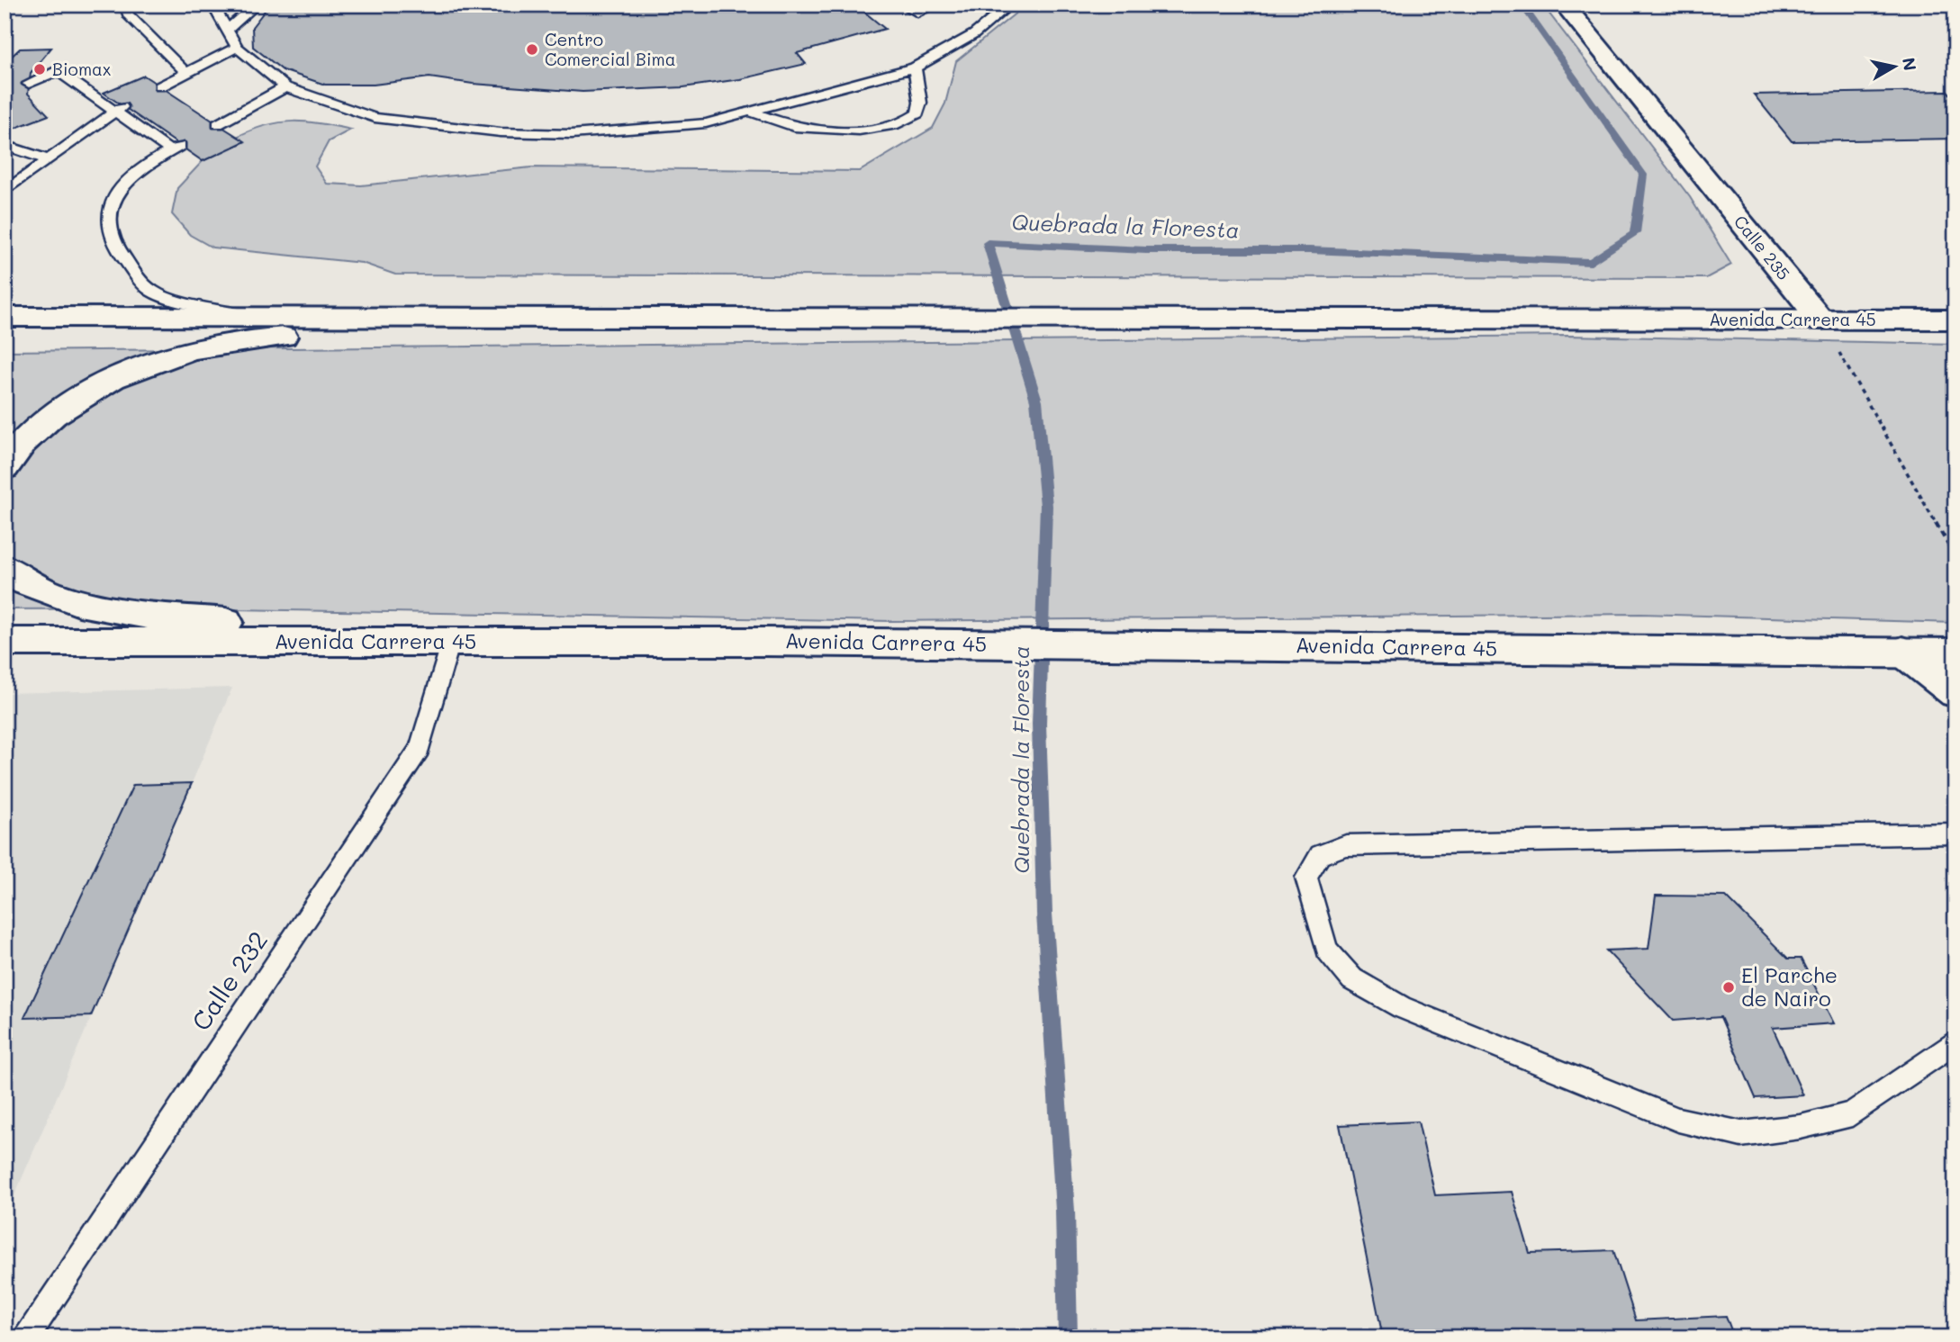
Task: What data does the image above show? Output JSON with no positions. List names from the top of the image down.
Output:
{
  "streets": {
    "main road": ["Calle 235", "Avenida Carrera 45"],
    "lane": ["Calle 232"]
  },
  "crossings": [
    ["Calle 235", "Avenida Carrera 45"],
    ["Avenida Carrera 45", "Calle 232"]
  ],
  "water": ["Quebrada la Floresta"],
  "places": ["Centro Comercial Bima", "Biomax", "El Parche de Nairo"],
  "north": "right"
}
